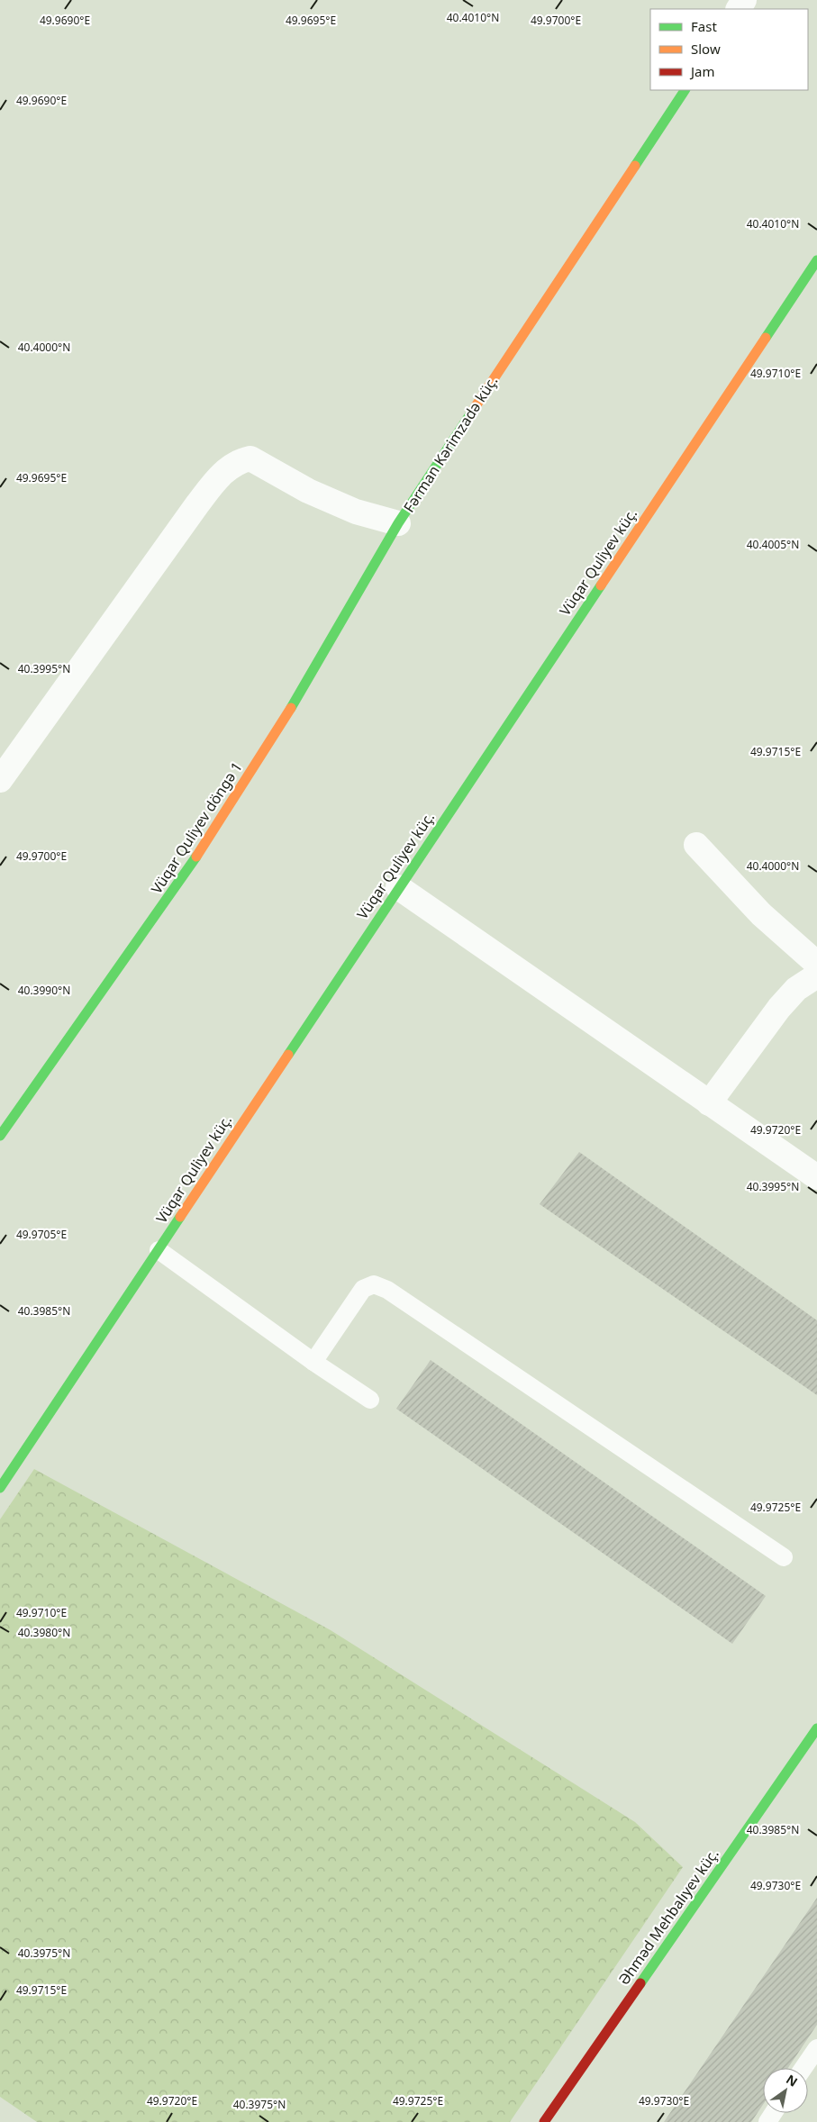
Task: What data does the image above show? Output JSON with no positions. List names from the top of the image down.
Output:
{
  "streets": {
    "street": [
      "Fərman Kərimzadə küç.",
      "Vüqar Quliyev küç.",
      "Vüqar Quliyev döngə 1",
      "Əhməd Mehbalıyev küç."
    ]
  },
  "crossings": [
    ["Fərman Kərimzadə küç.", "Vüqar Quliyev döngə 1"]
  ],
  "legend": ["Fast", "Slow", "Jam"],
  "north": "top right",
  "coordinates": [
    "40.4010°N",
    "49.9690°E",
    "49.9695°E",
    "49.9700°E",
    "40.4000°N",
    "49.9710°E",
    "40.4005°N",
    "40.3995°N",
    "49.9715°E",
    "40.3990°N",
    "49.9720°E",
    "49.9705°E",
    "40.3985°N",
    "49.9725°E",
    "40.3980°N",
    "49.9730°E",
    "40.3975°N"
  ]
}
